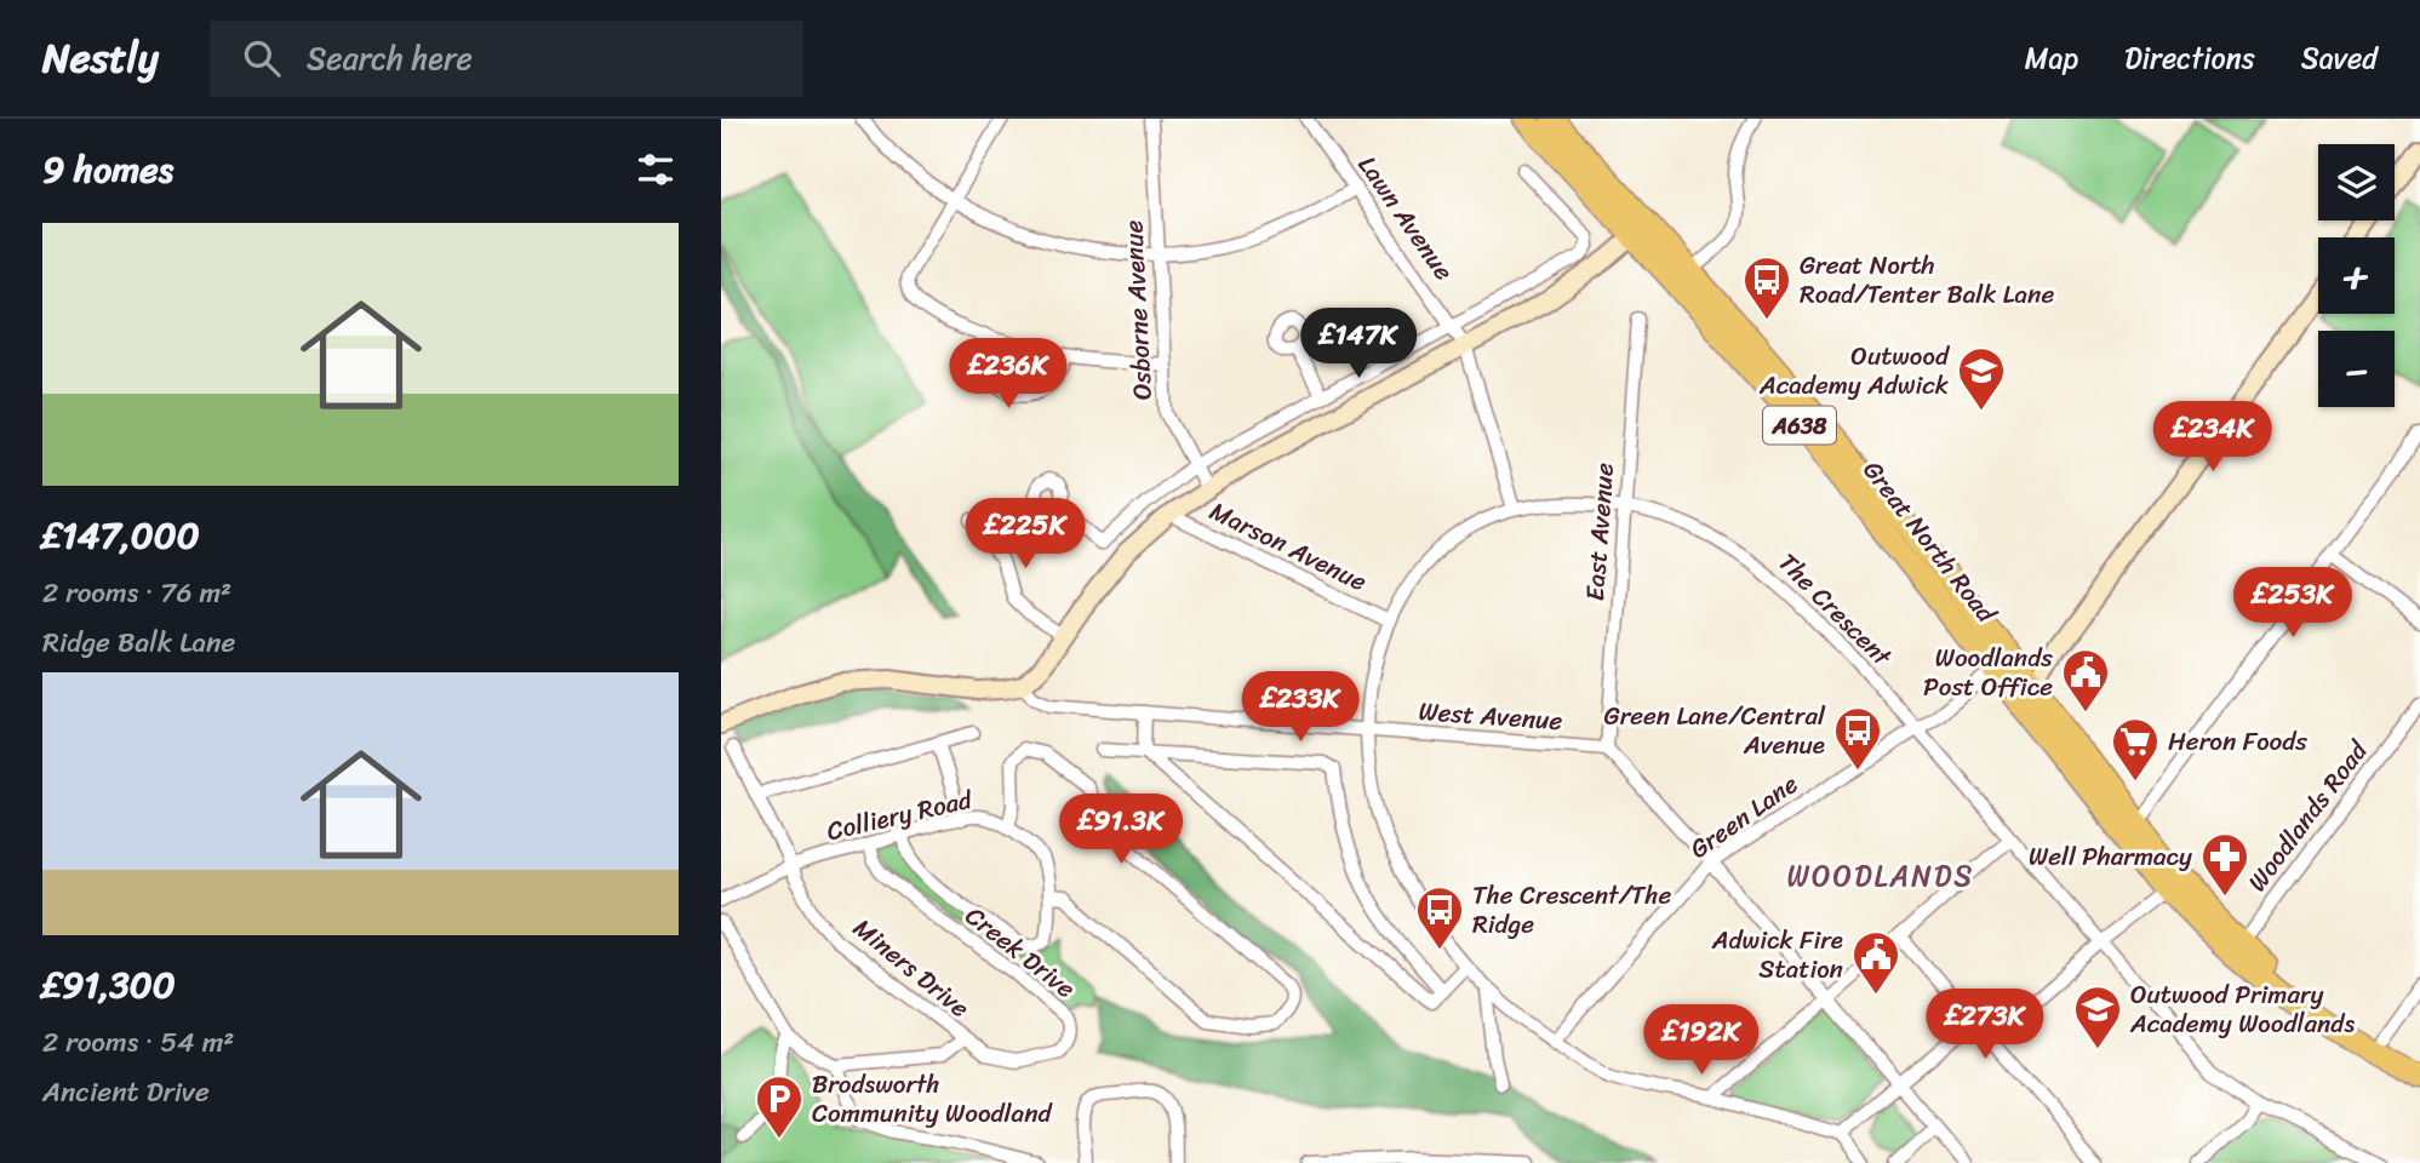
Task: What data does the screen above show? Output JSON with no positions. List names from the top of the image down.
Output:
{
  "streets": {
    "highway": ["A638", "Great North Road"],
    "street": [
      "Lawn Avenue",
      "Osborne Avenue",
      "East Avenue",
      "Marson Avenue",
      "The Crescent",
      "West Avenue",
      "Colliery Road",
      "Green Lane",
      "Woodlands Road",
      "Creek Drive",
      "Miners Drive"
    ]
  },
  "crossings": [
    ["Lawn Avenue", "The Crescent"],
    ["East Avenue", "The Crescent"],
    ["East Avenue", "West Avenue"],
    ["Great North Road", "Green Lane"],
    ["Great North Road", "Woodlands Road"],
    ["Marson Avenue", "The Crescent"],
    ["The Crescent", "West Avenue"],
    ["The Crescent", "Green Lane"],
    ["Colliery Road", "Creek Drive"],
    ["Colliery Road", "Miners Drive"],
    ["Creek Drive", "Miners Drive"]
  ],
  "districts": ["WOODLANDS"],
  "places": {
    "bus stop": ["Great North Road/Tenter Balk Lane", "Green Lane/Central Avenue", "The Crescent/The Ridge"],
    "school or university": ["Outwood Academy Adwick", "Outwood Primary Academy Woodlands"],
    "public building": ["Woodlands Post Office", "Adwick Fire Station"],
    "supermarket": ["Heron Foods"],
    "pharmacy": ["Well Pharmacy"],
    "parking": ["Brodsworth Community Woodland"]
  },
  "page": {
    "header": "Nestly",
    "search": "Search here",
    "nav": ["Map", "Directions", "Saved"],
    "heading": "9 homes",
    "map_buttons": ["+", "−"],
    "list": [
      {
        "name": "£147,000",
        "note": "2 rooms · 76 m² · Ridge Balk Lane"
      },
      {
        "name": "£91,300",
        "note": "2 rooms · 54 m² · Ancient Drive"
      }
    ],
    "price": [
      "£147K",
      "£236K",
      "£234K",
      "£225K",
      "£253K",
      "£233K",
      "£91.3K",
      "£273K",
      "£192K"
    ]
  }
}
